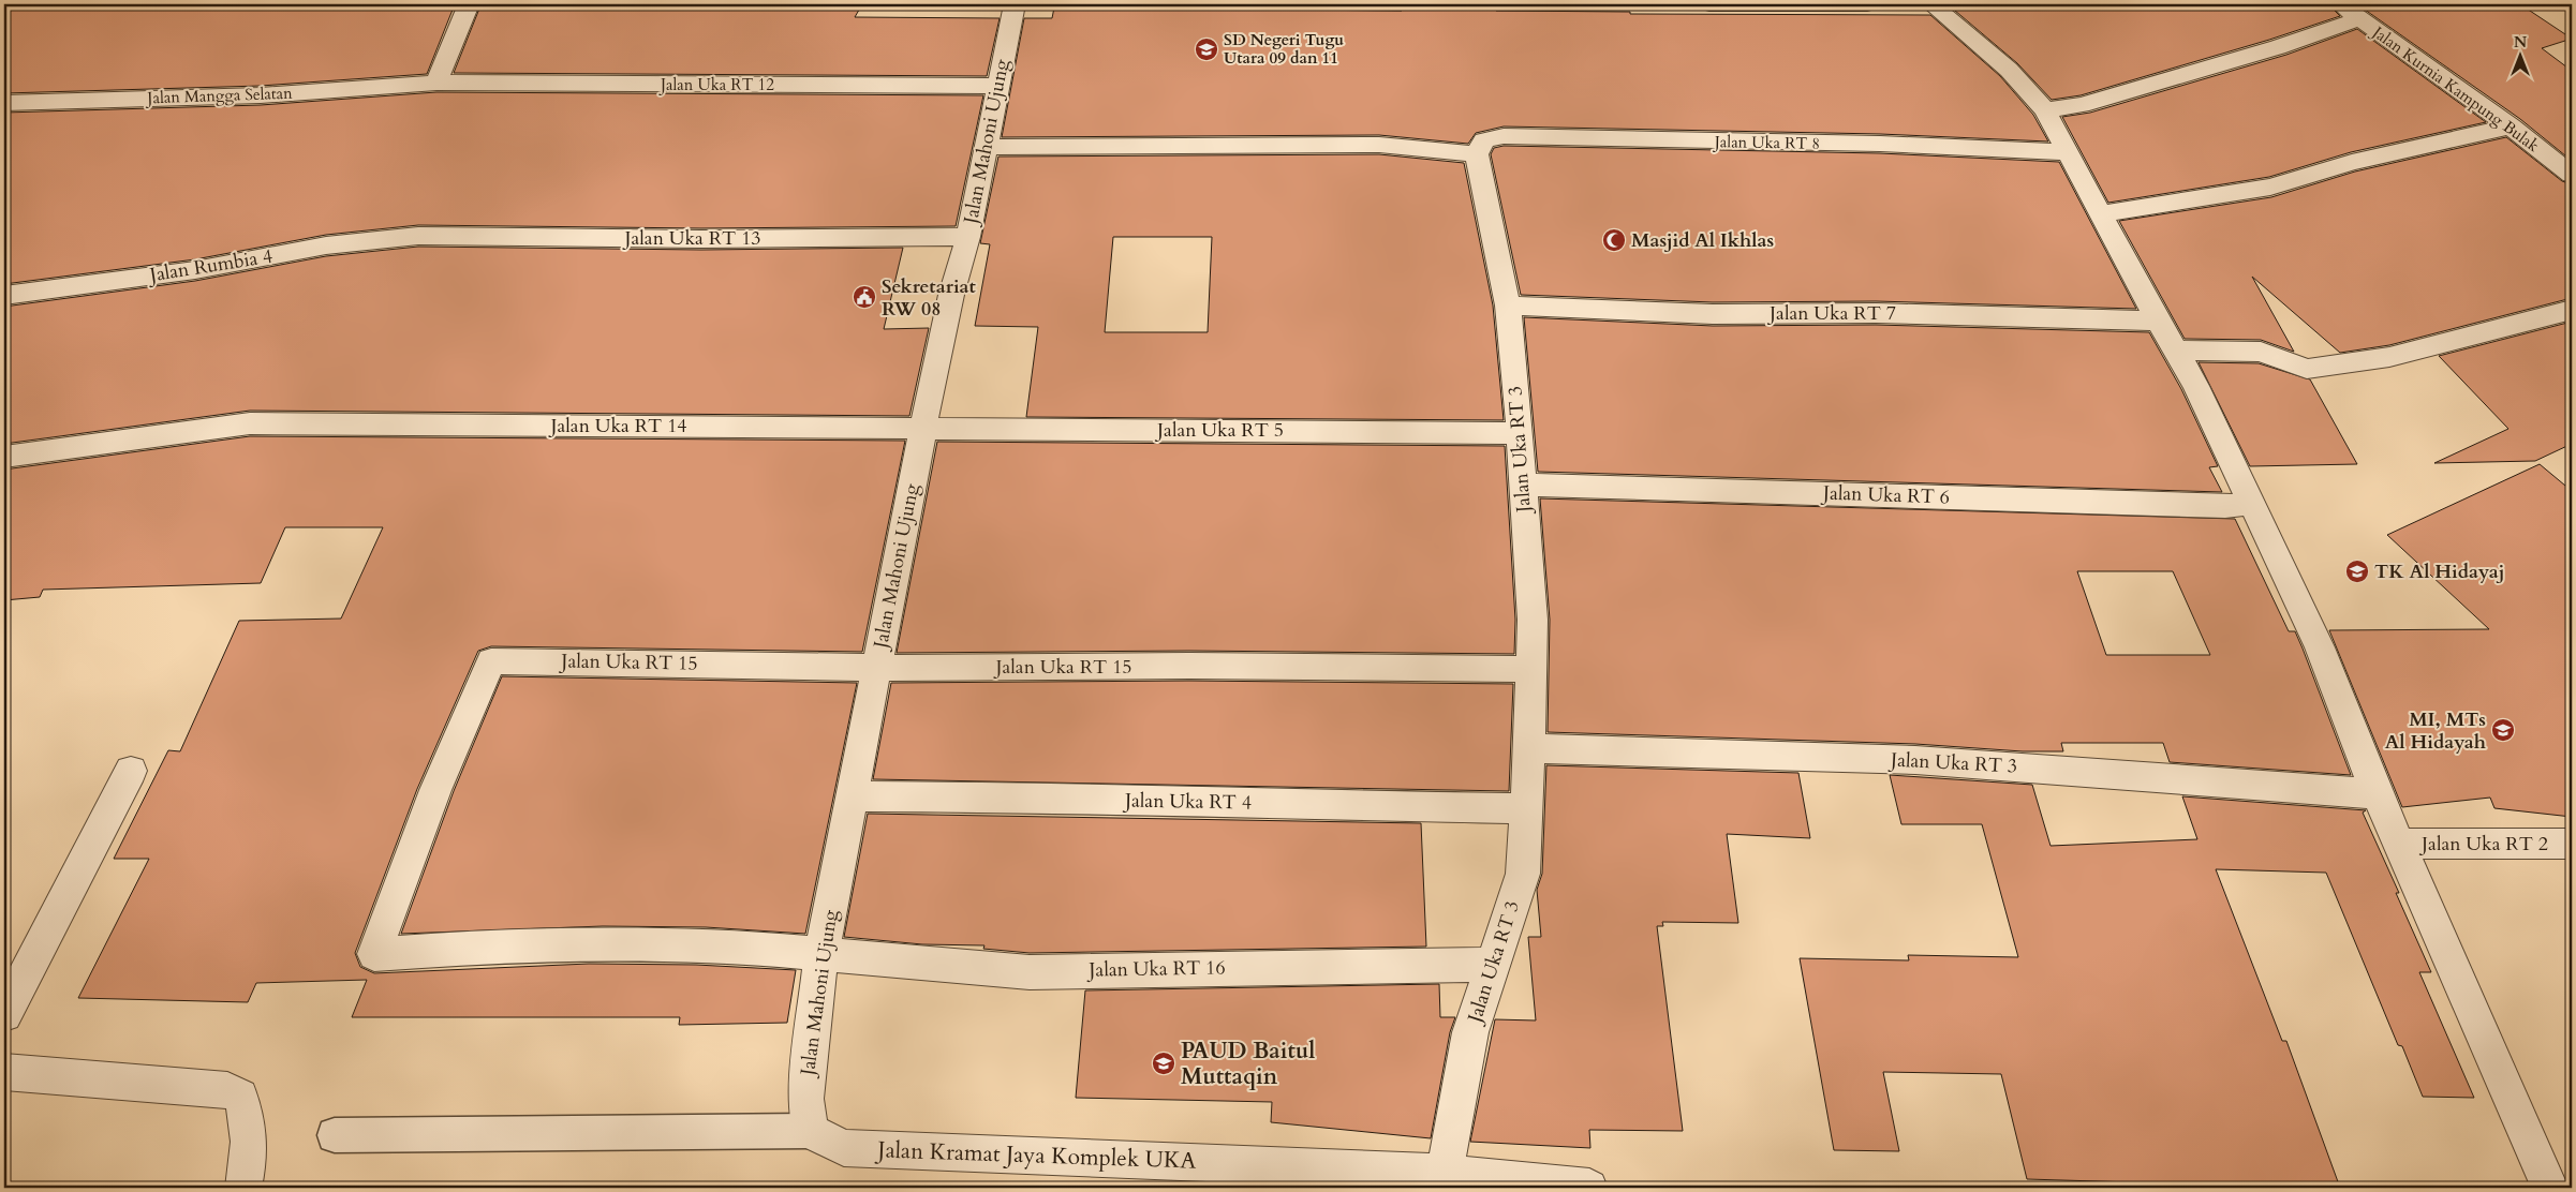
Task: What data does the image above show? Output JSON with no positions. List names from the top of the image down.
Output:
{
  "streets": {
    "street": [
      "Jalan Uka RT 12",
      "Jalan Kurnia Kampung Bulak",
      "Jalan Mangga Selatan",
      "Jalan Mahoni Ujung",
      "Jalan Uka RT 8",
      "Jalan Uka RT 13",
      "Jalan Rumbia 4",
      "Jalan Uka RT 7",
      "Jalan Uka RT 14",
      "Jalan Uka RT 5",
      "Jalan Uka RT 3",
      "Jalan Uka RT 6",
      "Jalan Uka RT 15",
      "Jalan Uka RT 4",
      "Jalan Uka RT 2",
      "Jalan Uka RT 16",
      "Jalan Kramat Jaya Komplek UKA"
    ]
  },
  "crossings": [
    ["Jalan Uka RT 12", "Jalan Mangga Selatan"],
    ["Jalan Uka RT 12", "Jalan Mahoni Ujung"],
    ["Jalan Mahoni Ujung", "Jalan Uka RT 13"],
    ["Jalan Mahoni Ujung", "Jalan Uka RT 14"],
    ["Jalan Mahoni Ujung", "Jalan Uka RT 5"],
    ["Jalan Mahoni Ujung", "Jalan Uka RT 15"],
    ["Jalan Mahoni Ujung", "Jalan Uka RT 4"],
    ["Jalan Mahoni Ujung", "Jalan Uka RT 16"],
    ["Jalan Mahoni Ujung", "Jalan Kramat Jaya Komplek UKA"],
    ["Jalan Uka RT 8", "Jalan Uka RT 3"],
    ["Jalan Uka RT 13", "Jalan Rumbia 4"],
    ["Jalan Uka RT 7", "Jalan Uka RT 3"],
    ["Jalan Uka RT 14", "Jalan Uka RT 5"],
    ["Jalan Uka RT 5", "Jalan Uka RT 3"],
    ["Jalan Uka RT 3", "Jalan Uka RT 6"],
    ["Jalan Uka RT 3", "Jalan Uka RT 15"],
    ["Jalan Uka RT 3", "Jalan Uka RT 4"],
    ["Jalan Uka RT 3", "Jalan Uka RT 16"],
    ["Jalan Uka RT 3", "Jalan Kramat Jaya Komplek UKA"],
    ["Jalan Uka RT 15", "Jalan Uka RT 16"]
  ],
  "places": {
    "school or university": [
      "SD Negeri Tugu Utara 09 dan 11",
      "TK Al Hidayaj",
      "MI, MTs Al Hidayah",
      "PAUD Baitul Muttaqin"
    ],
    "mosque": ["Masjid Al Ikhlas"],
    "public building": ["Sekretariat RW 08"]
  },
  "north": "top"
}
